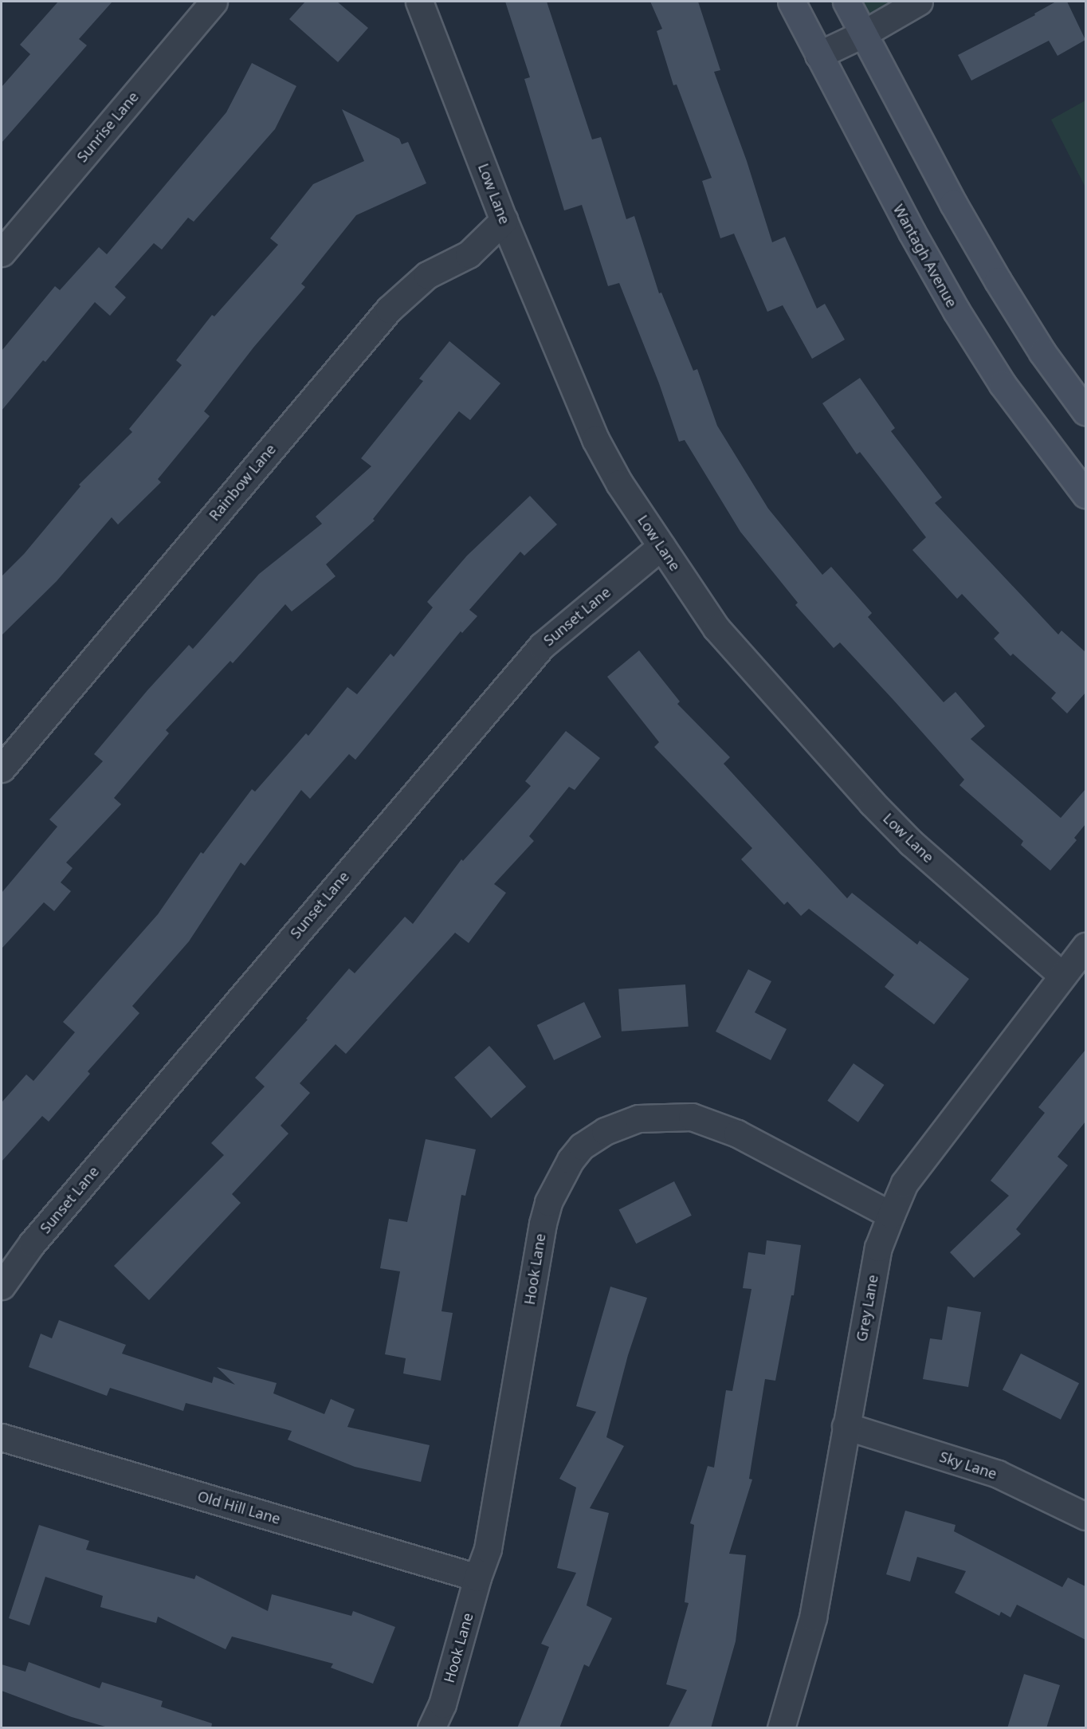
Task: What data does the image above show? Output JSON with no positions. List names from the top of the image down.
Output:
{
  "streets": {
    "main road": ["Wantagh Avenue"],
    "street": [
      "Sunrise Lane",
      "Low Lane",
      "Rainbow Lane",
      "Sunset Lane",
      "Hook Lane",
      "Grey Lane",
      "Sky Lane",
      "Old Hill Lane"
    ]
  },
  "crossings": [
    ["Low Lane", "Rainbow Lane"],
    ["Low Lane", "Sunset Lane"],
    ["Low Lane", "Grey Lane"],
    ["Hook Lane", "Grey Lane"],
    ["Hook Lane", "Old Hill Lane"],
    ["Grey Lane", "Sky Lane"]
  ]
}
